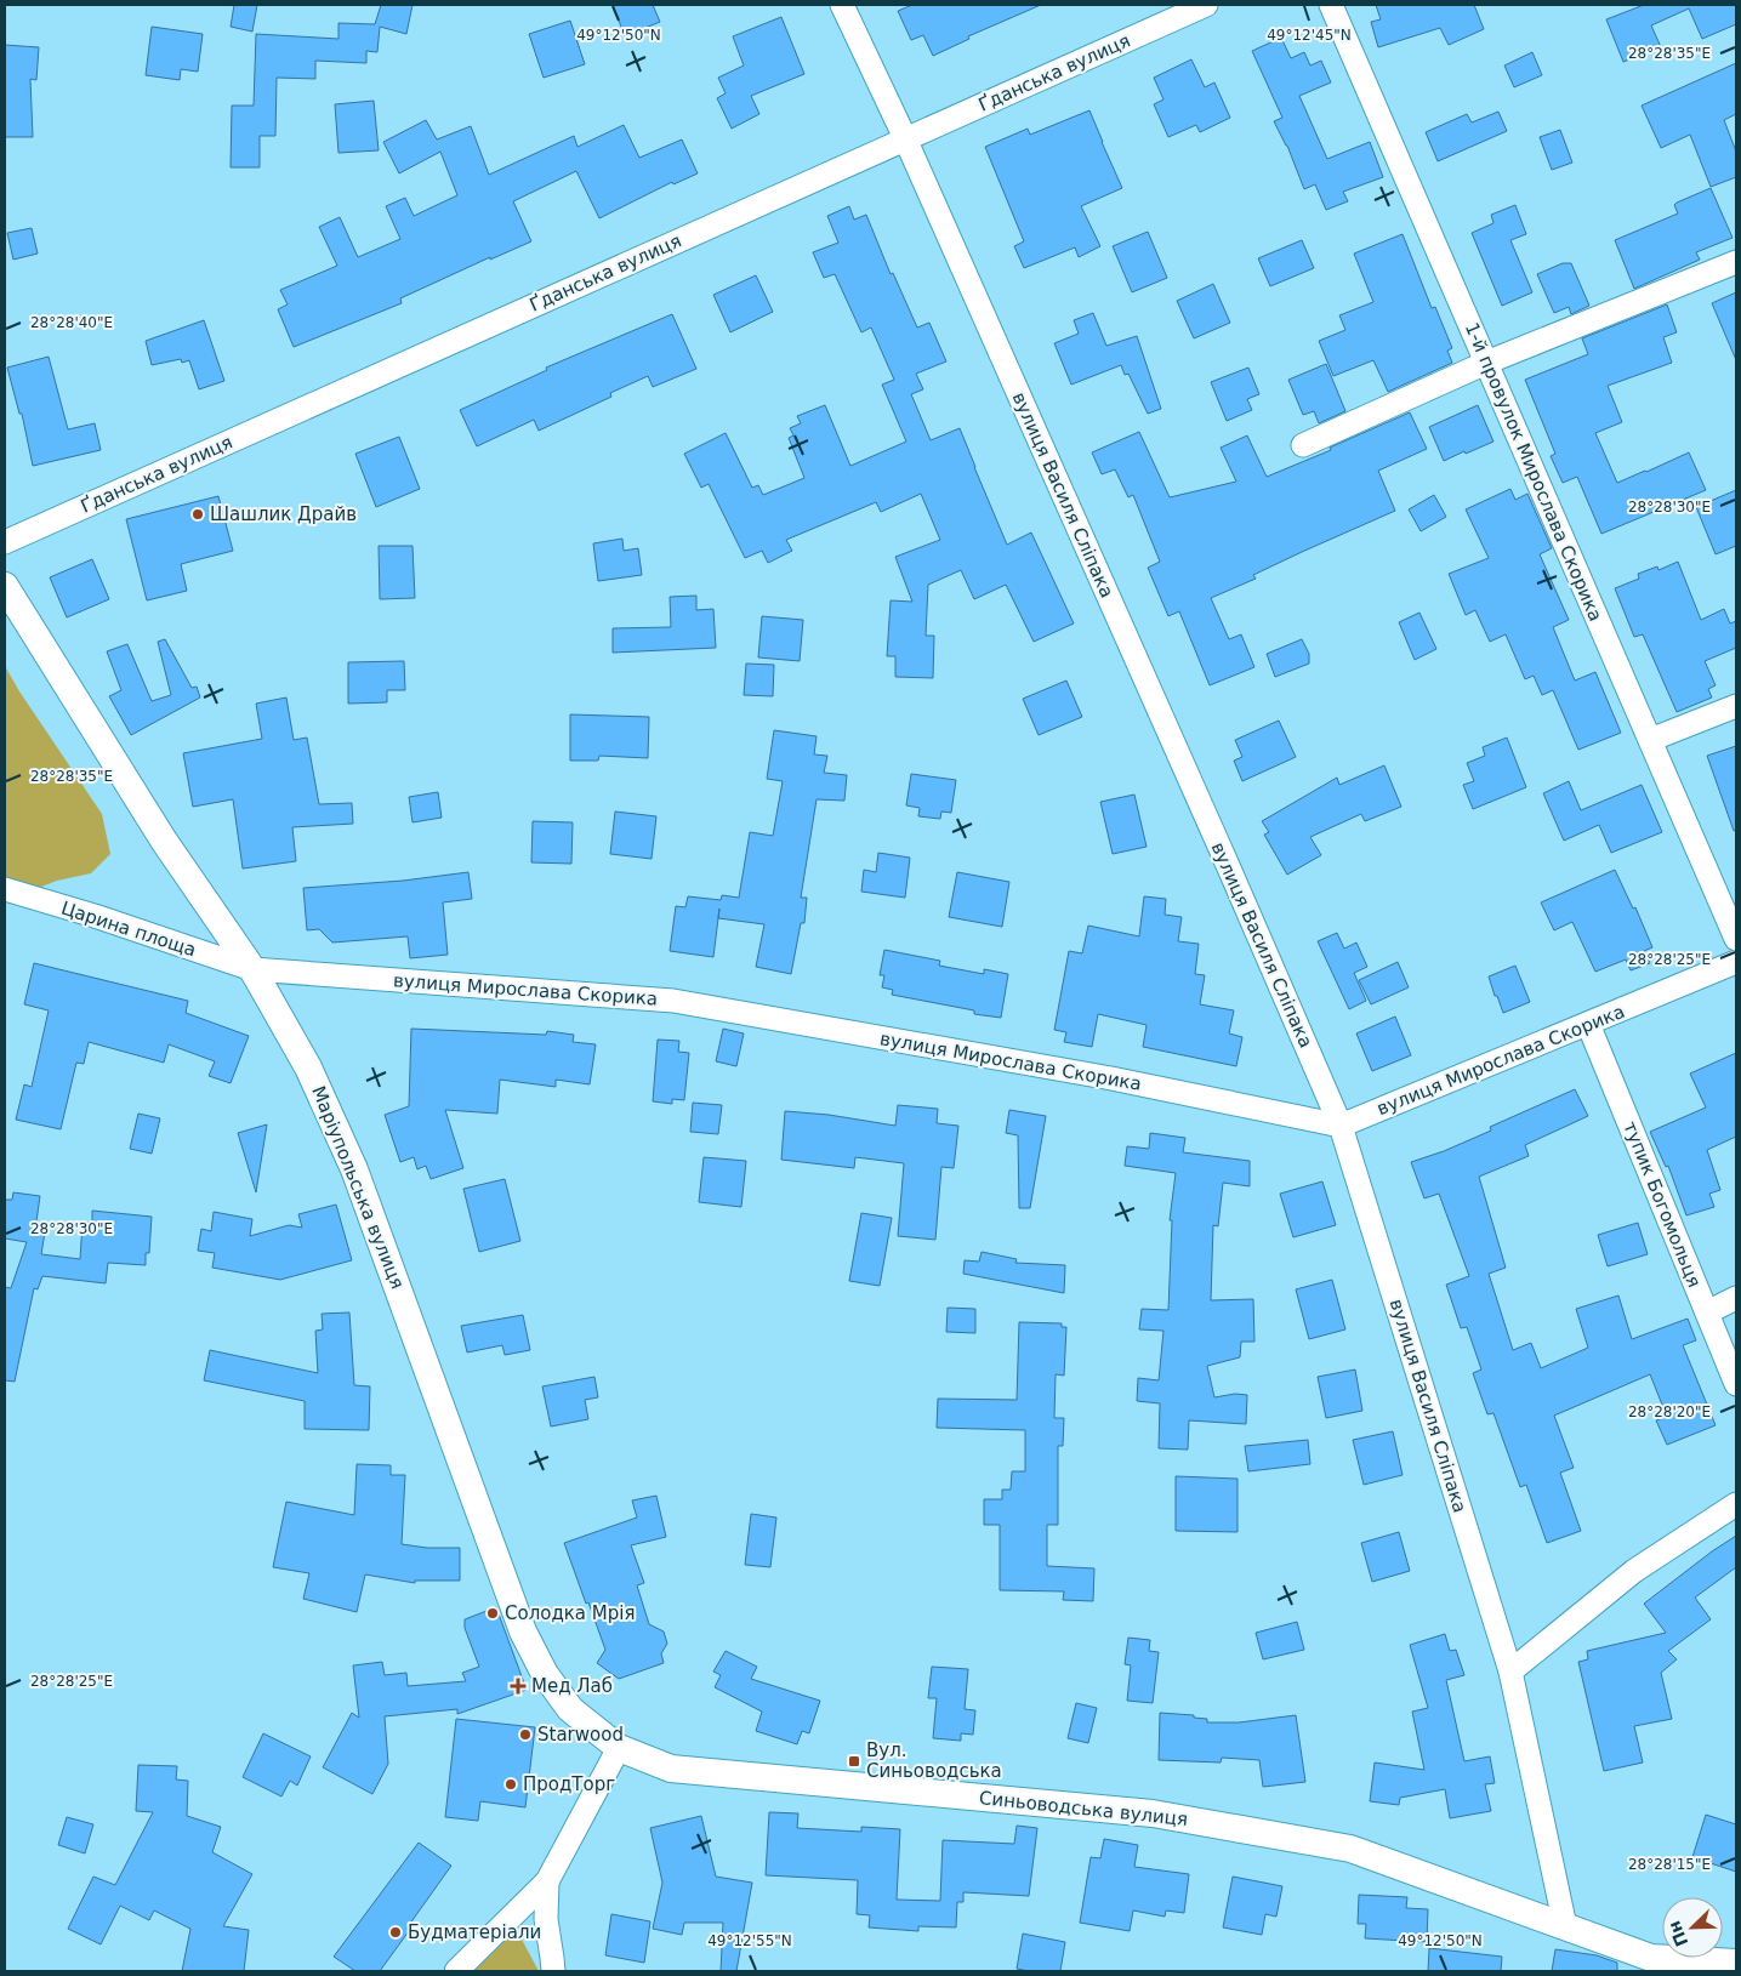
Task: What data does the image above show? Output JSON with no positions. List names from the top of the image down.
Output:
{
  "streets": {
    "street": [
      "Ґданська вулиця",
      "1-й провулок Мирослава Скорика",
      "вулиця Василя Сліпака",
      "Царина площа",
      "вулиця Мирослава Скорика",
      "Маріупольська вулиця",
      "тупик Богомольця",
      "Синьоводська вулиця"
    ]
  },
  "crossings": [
    ["Ґданська вулиця", "вулиця Василя Сліпака"],
    ["вулиця Василя Сліпака", "вулиця Мирослава Скорика"],
    ["вулиця Василя Сліпака", "Синьоводська вулиця"],
    ["Царина площа", "вулиця Мирослава Скорика"],
    ["Царина площа", "Маріупольська вулиця"],
    ["вулиця Мирослава Скорика", "Маріупольська вулиця"],
    ["вулиця Мирослава Скорика", "тупик Богомольця"],
    ["Маріупольська вулиця", "Синьоводська вулиця"]
  ],
  "places": {
    "other": [
      "Шашлик Драйв",
      "Солодка Мрія",
      "Starwood",
      "ПродТорг",
      "Будматеріали"
    ],
    "health": ["Мед Лаб"],
    "transit": ["Вул. Синьоводська"]
  },
  "north": "bottom left",
  "coordinates": [
    "49°12'50\"N",
    "49°12'45\"N",
    "28°28'35\"E",
    "28°28'40\"E",
    "28°28'30\"E",
    "28°28'25\"E",
    "28°28'20\"E",
    "28°28'15\"E",
    "49°12'55\"N"
  ]
}
